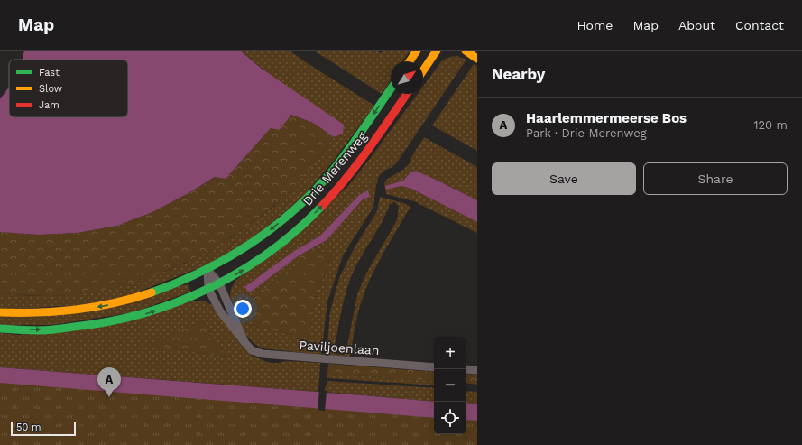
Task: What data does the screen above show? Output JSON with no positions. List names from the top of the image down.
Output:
{
  "streets": {
    "main road": ["Drie Merenweg"],
    "street": ["Paviljoenlaan"]
  },
  "crossings": [
    ["Drie Merenweg", "Paviljoenlaan"]
  ],
  "legend": ["Fast", "Slow", "Jam"],
  "scale_bar": "50 m",
  "north": "top right",
  "page": {
    "header": "Map",
    "nav": [
      "Home",
      "Map",
      "About",
      "Contact"
    ],
    "heading": "Nearby",
    "list": [
      {
        "mark": "A",
        "name": "Haarlemmermeerse Bos",
        "note": "Park · Drie Merenweg",
        "value": "120 m"
      }
    ],
    "buttons": ["Save", "Share"],
    "map_buttons": ["+", "−"],
    "pins": "A",
    "scale": "50 m"
  }
}
